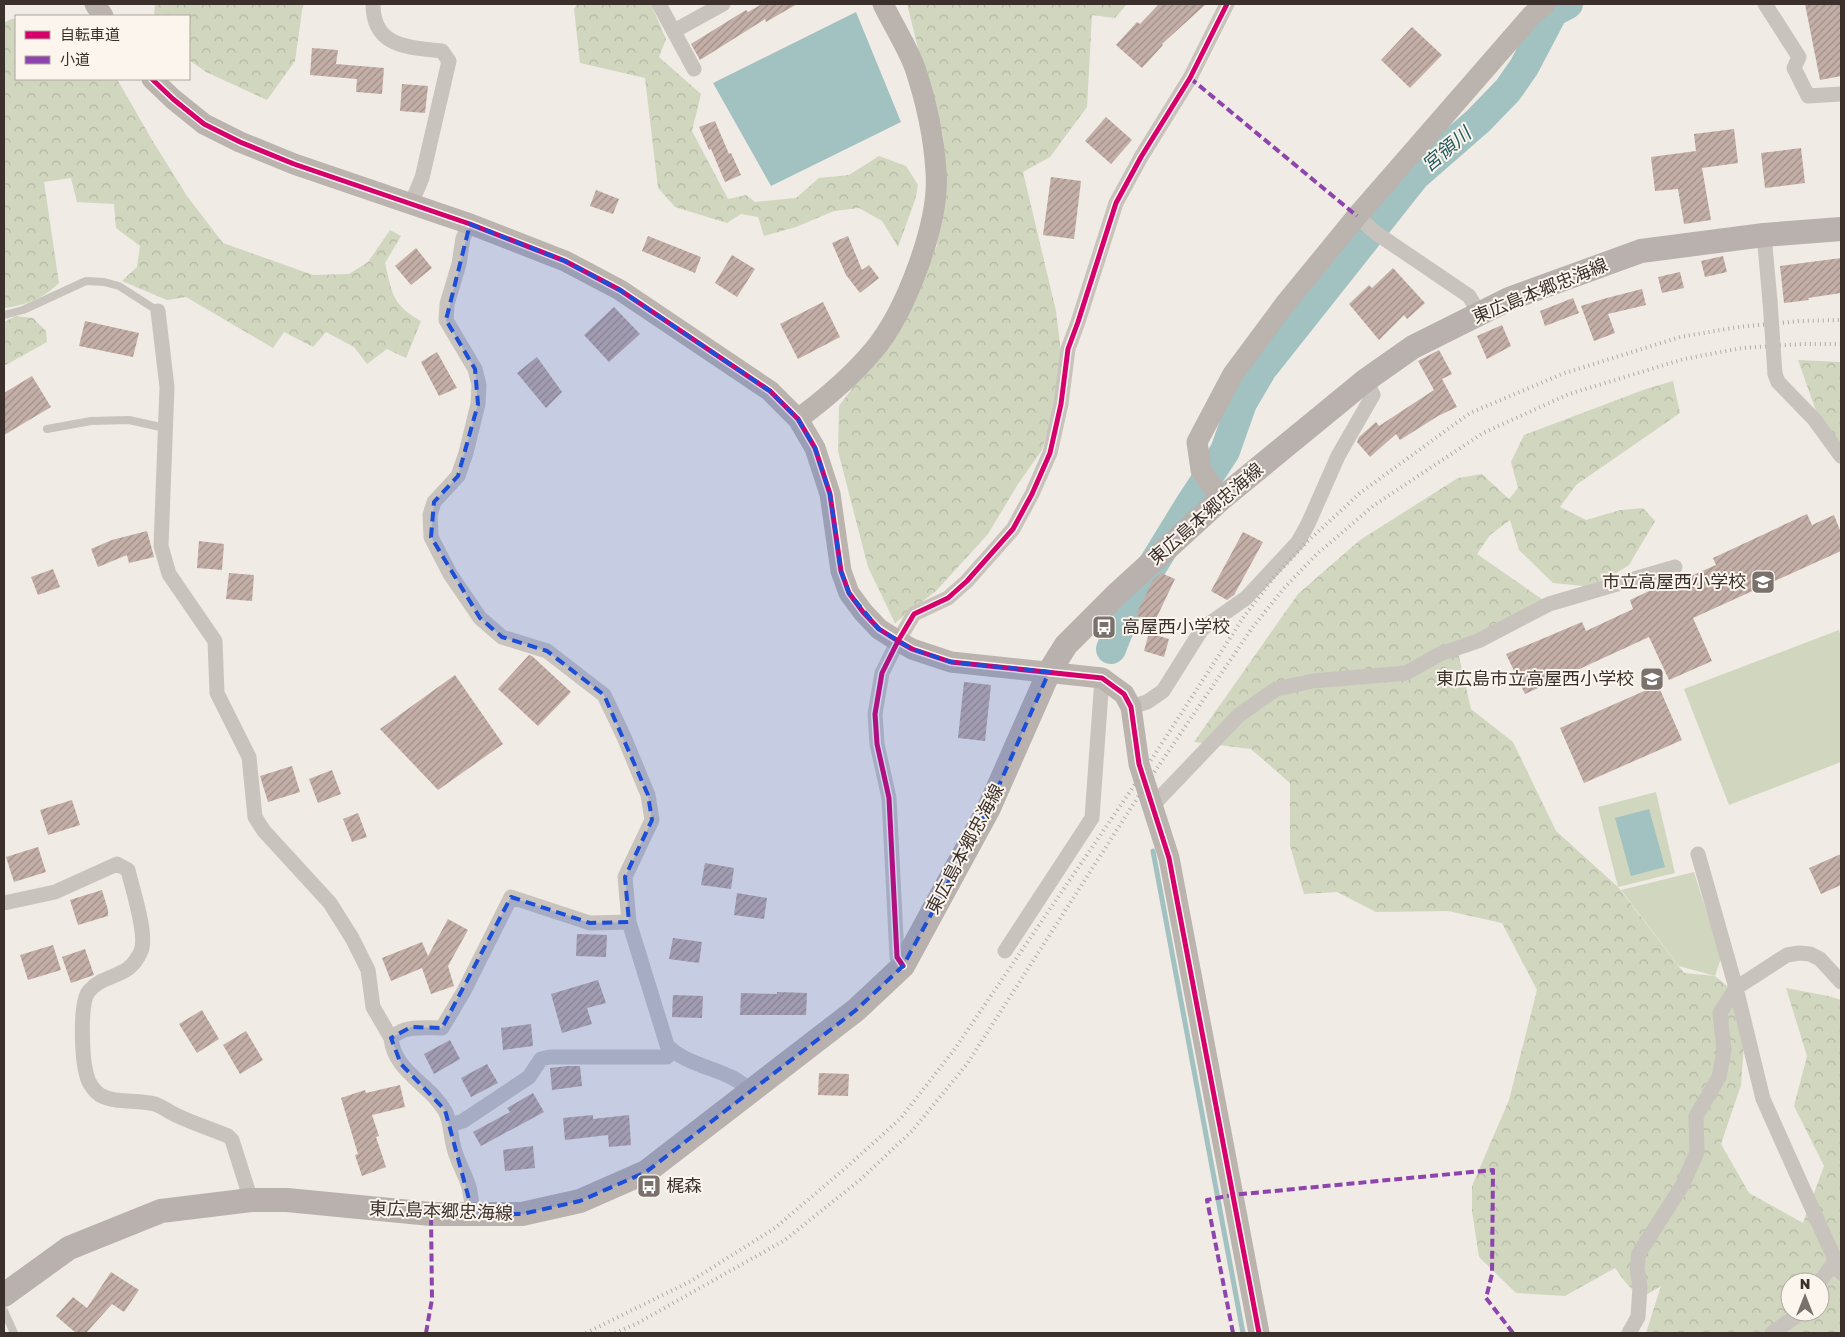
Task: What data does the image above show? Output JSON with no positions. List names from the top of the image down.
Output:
{
  "streets": {
    "main road": ["東広島本郷忠海線"]
  },
  "water": ["宮領川"],
  "places": {
    "school or university": ["市立高屋西小学校", "東広島市立高屋西小学校"],
    "bus stop": ["高屋西小学校", "梶森"]
  },
  "legend": ["自転車道", "小道"],
  "north": "top"
}
